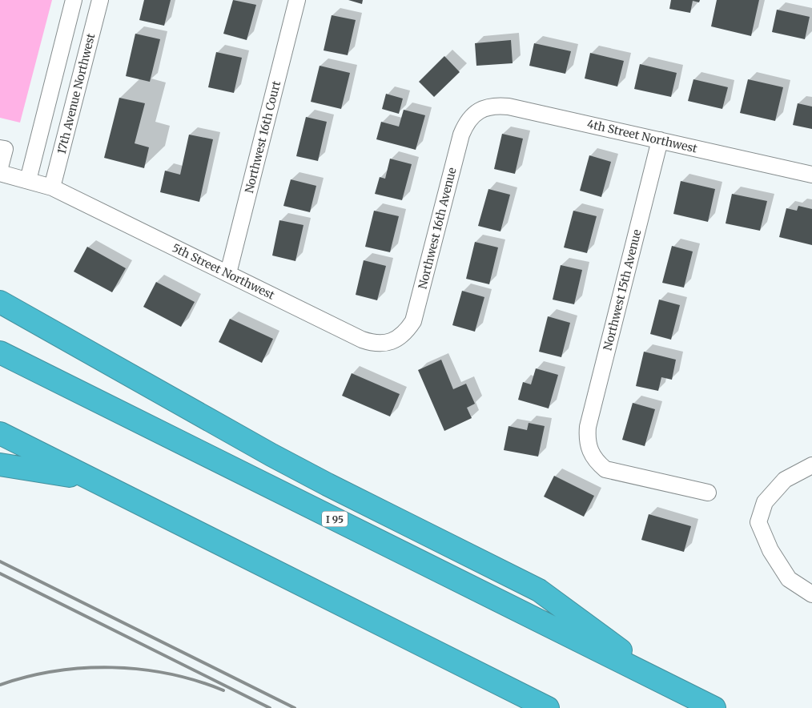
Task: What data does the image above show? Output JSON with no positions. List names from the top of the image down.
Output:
{
  "streets": {
    "highway": ["I 95"],
    "street": [
      "17th Avenue Northwest",
      "4th Street Northwest",
      "Northwest 16th Court",
      "Northwest 16th Avenue",
      "5th Street Northwest",
      "Northwest 15th Avenue"
    ]
  },
  "crossings": [
    ["17th Avenue Northwest", "5th Street Northwest"],
    ["4th Street Northwest", "Northwest 16th Avenue"],
    ["4th Street Northwest", "Northwest 15th Avenue"],
    ["Northwest 16th Court", "5th Street Northwest"],
    ["Northwest 16th Avenue", "5th Street Northwest"]
  ]
}
